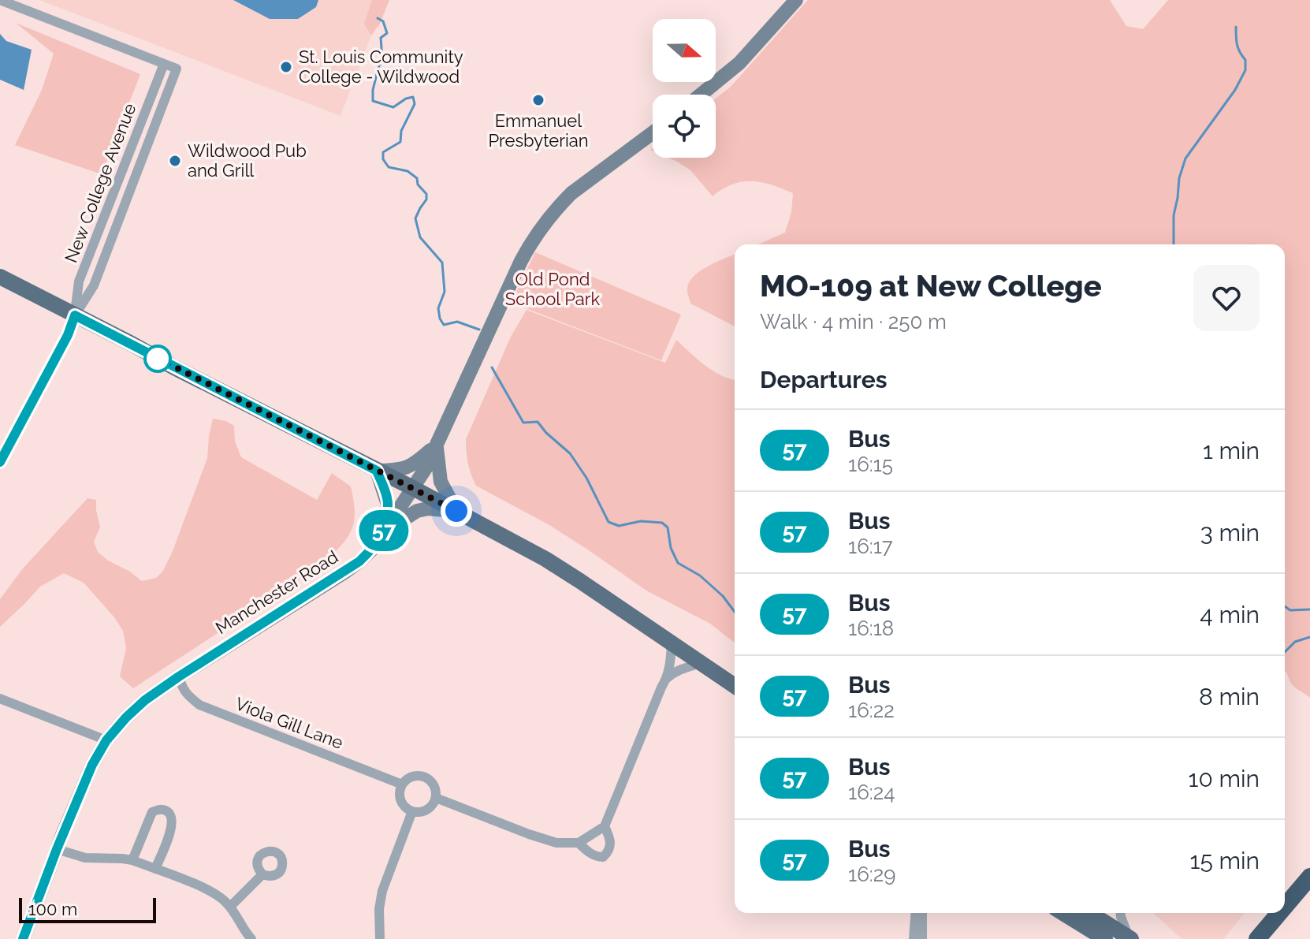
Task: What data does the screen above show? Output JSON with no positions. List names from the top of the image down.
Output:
{
  "streets": {
    "street": ["New College Avenue", "Manchester Road", "Viola Gill Lane"]
  },
  "crossings": [
    ["Manchester Road", "Viola Gill Lane"]
  ],
  "parks": ["Old Pond School Park"],
  "places": ["St. Louis Community College - Wildwood", "Emmanuel Presbyterian", "Wildwood Pub and Grill"],
  "lines": ["bus line 57"],
  "scale_bar": "100 m",
  "north": "right",
  "page": {
    "on_map": "57",
    "heading": [
      ["MO-109 at New College", "Walk · 4 min · 250 m"],
      "Departures"
    ],
    "list": [
      {
        "mark": "57",
        "name": "Bus",
        "note": "16:15",
        "value": "1 min"
      },
      {
        "mark": "57",
        "name": "Bus",
        "note": "16:17",
        "value": "3 min"
      },
      {
        "mark": "57",
        "name": "Bus",
        "note": "16:18",
        "value": "4 min"
      },
      {
        "mark": "57",
        "name": "Bus",
        "note": "16:22",
        "value": "8 min"
      },
      {
        "mark": "57",
        "name": "Bus",
        "note": "16:24",
        "value": "10 min"
      },
      {
        "mark": "57",
        "name": "Bus",
        "note": "16:29",
        "value": "15 min"
      }
    ],
    "scale": "100 m"
  }
}
